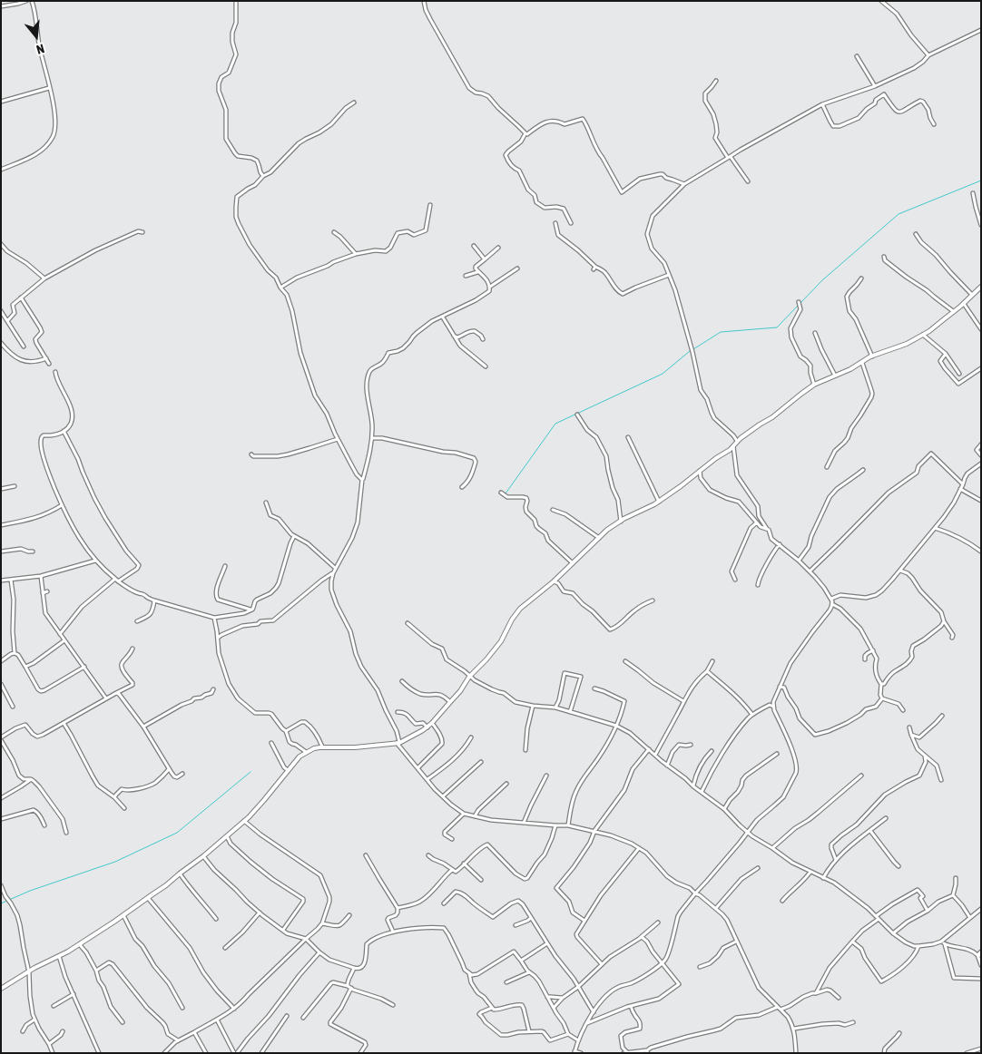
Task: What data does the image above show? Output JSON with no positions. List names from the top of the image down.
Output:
{
  "north": "bottom"
}
